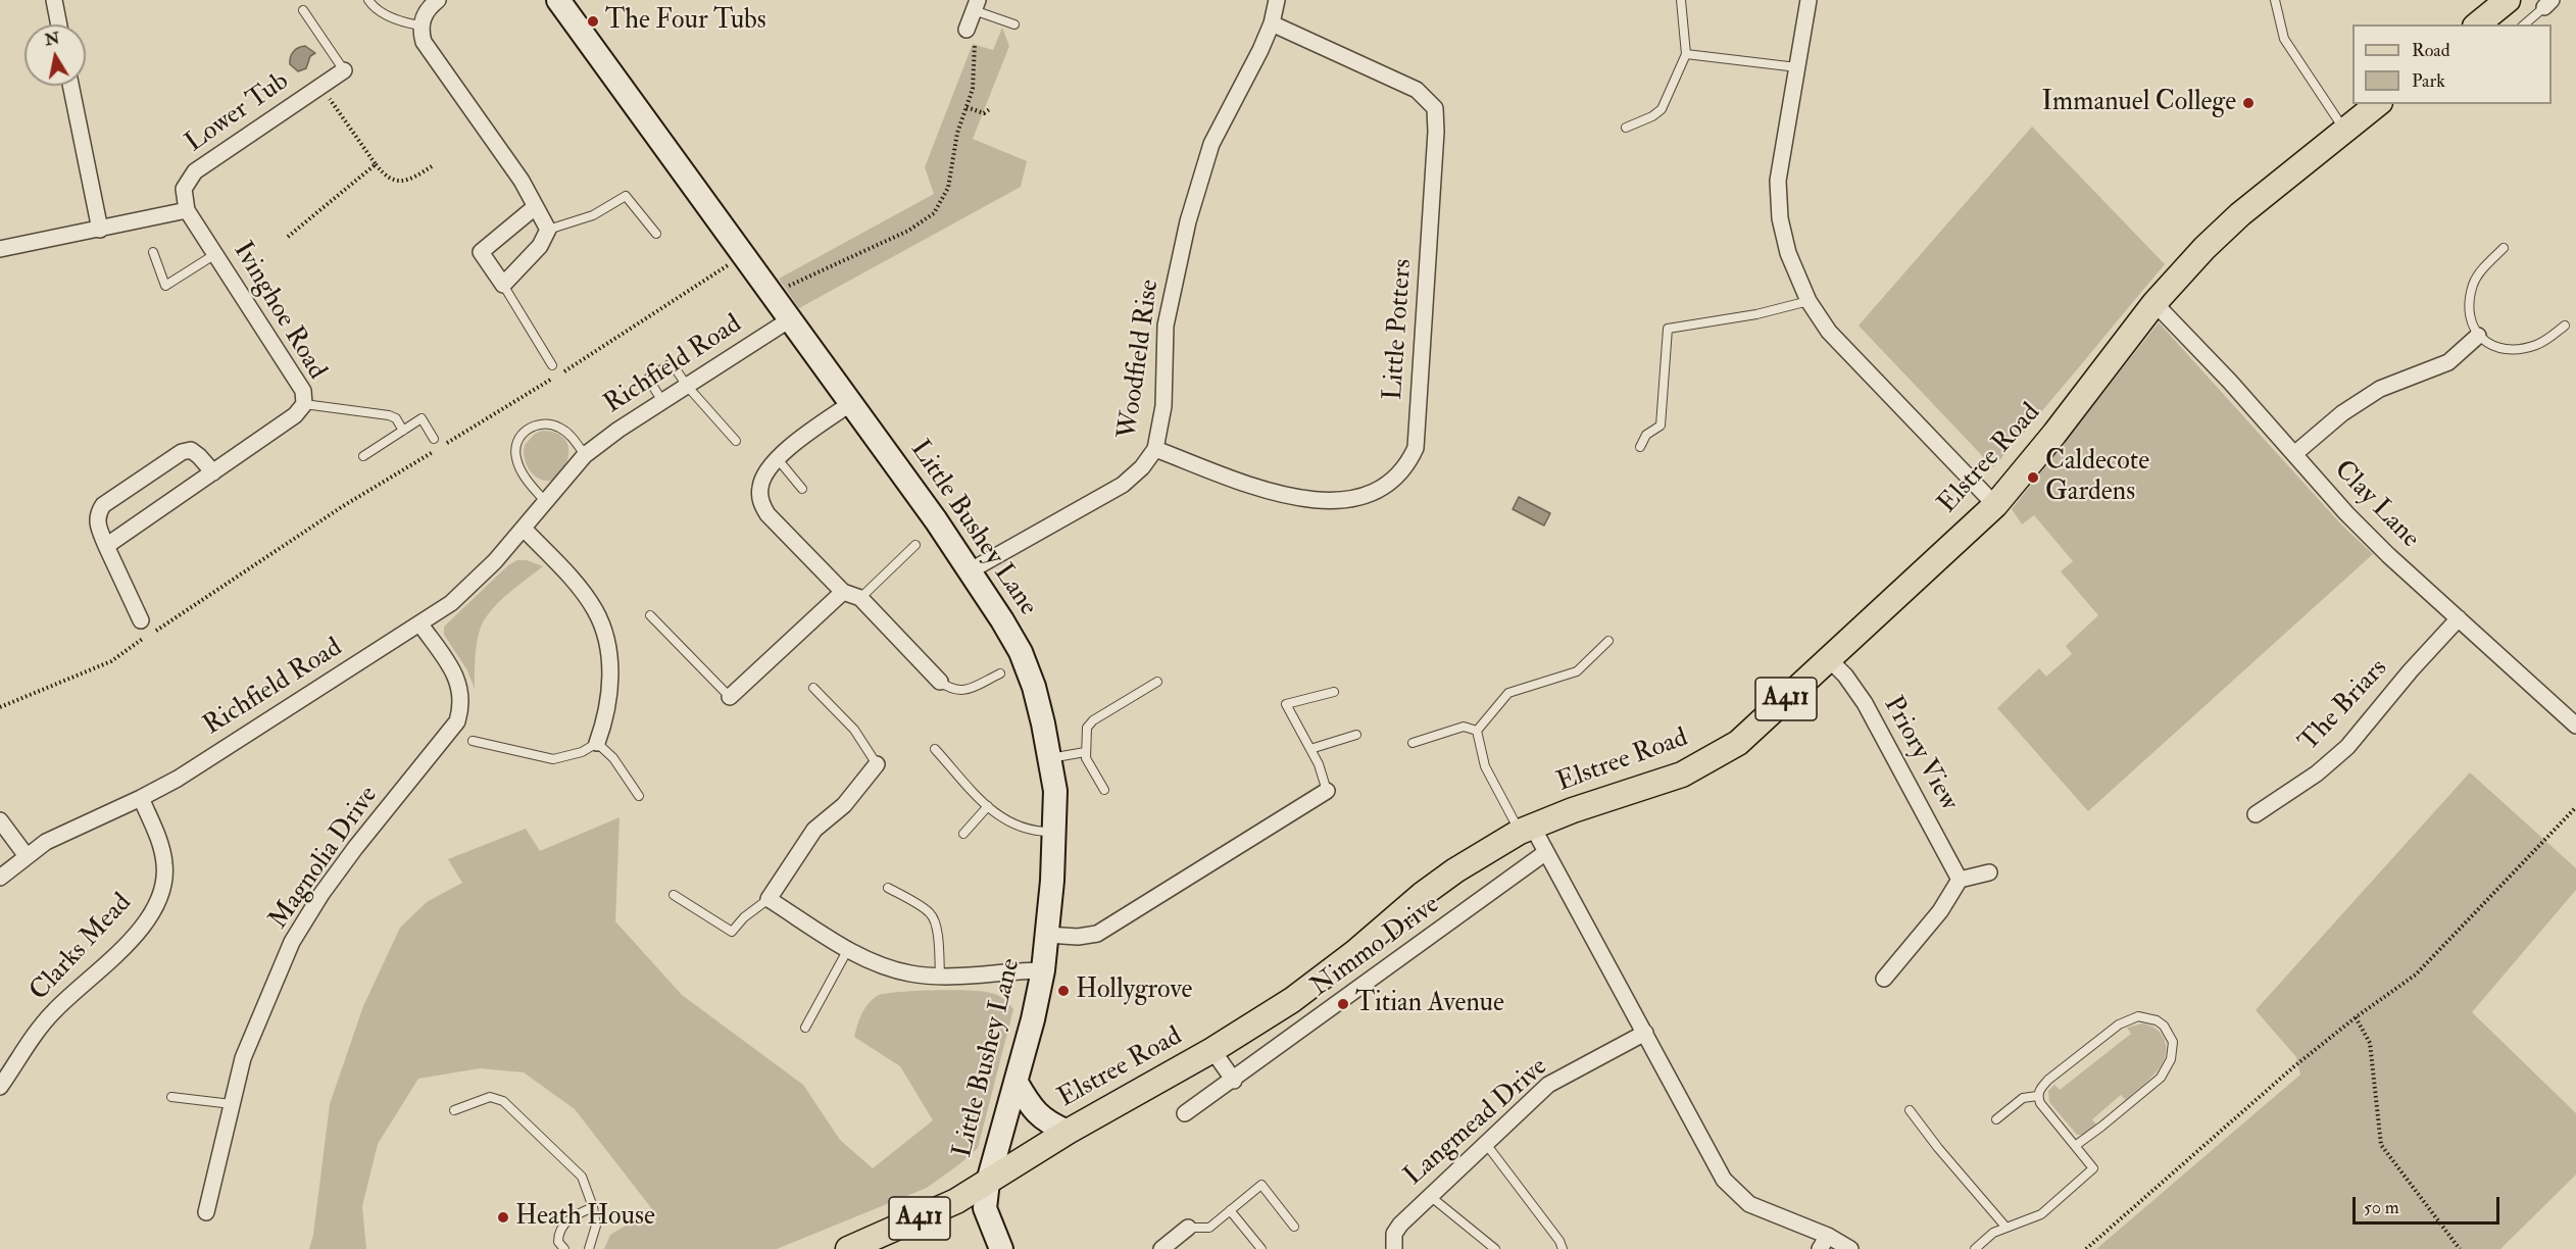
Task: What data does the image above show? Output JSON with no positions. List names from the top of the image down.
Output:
{
  "streets": {
    "main road": ["Elstree Road", "A411"],
    "street": [
      "Lower Tub",
      "Ivinghoe Road",
      "Little Potters",
      "Woodfield Rise",
      "Richfield Road",
      "Clay Lane",
      "Little Bushey Lane",
      "The Briars",
      "Priory View",
      "Magnolia Drive",
      "Nimmo Drive",
      "Clarks Mead",
      "Langmead Drive"
    ]
  },
  "crossings": [
    ["Lower Tub", "Ivinghoe Road"],
    ["Little Potters", "Woodfield Rise"],
    ["Woodfield Rise", "Little Bushey Lane"],
    ["Richfield Road", "Little Bushey Lane"],
    ["Richfield Road", "Magnolia Drive"],
    ["Richfield Road", "Clarks Mead"],
    ["Elstree Road", "Clay Lane"],
    ["Elstree Road", "Little Bushey Lane"],
    ["Elstree Road", "Priory View"],
    ["Clay Lane", "The Briars"]
  ],
  "places": [
    "The Four Tubs",
    "Immanuel College",
    "Caldecote Gardens",
    "Hollygrove",
    "Titian Avenue",
    "Heath House"
  ],
  "legend": ["Road", "Park"],
  "scale_bar": "50 m",
  "north": "top"
}
